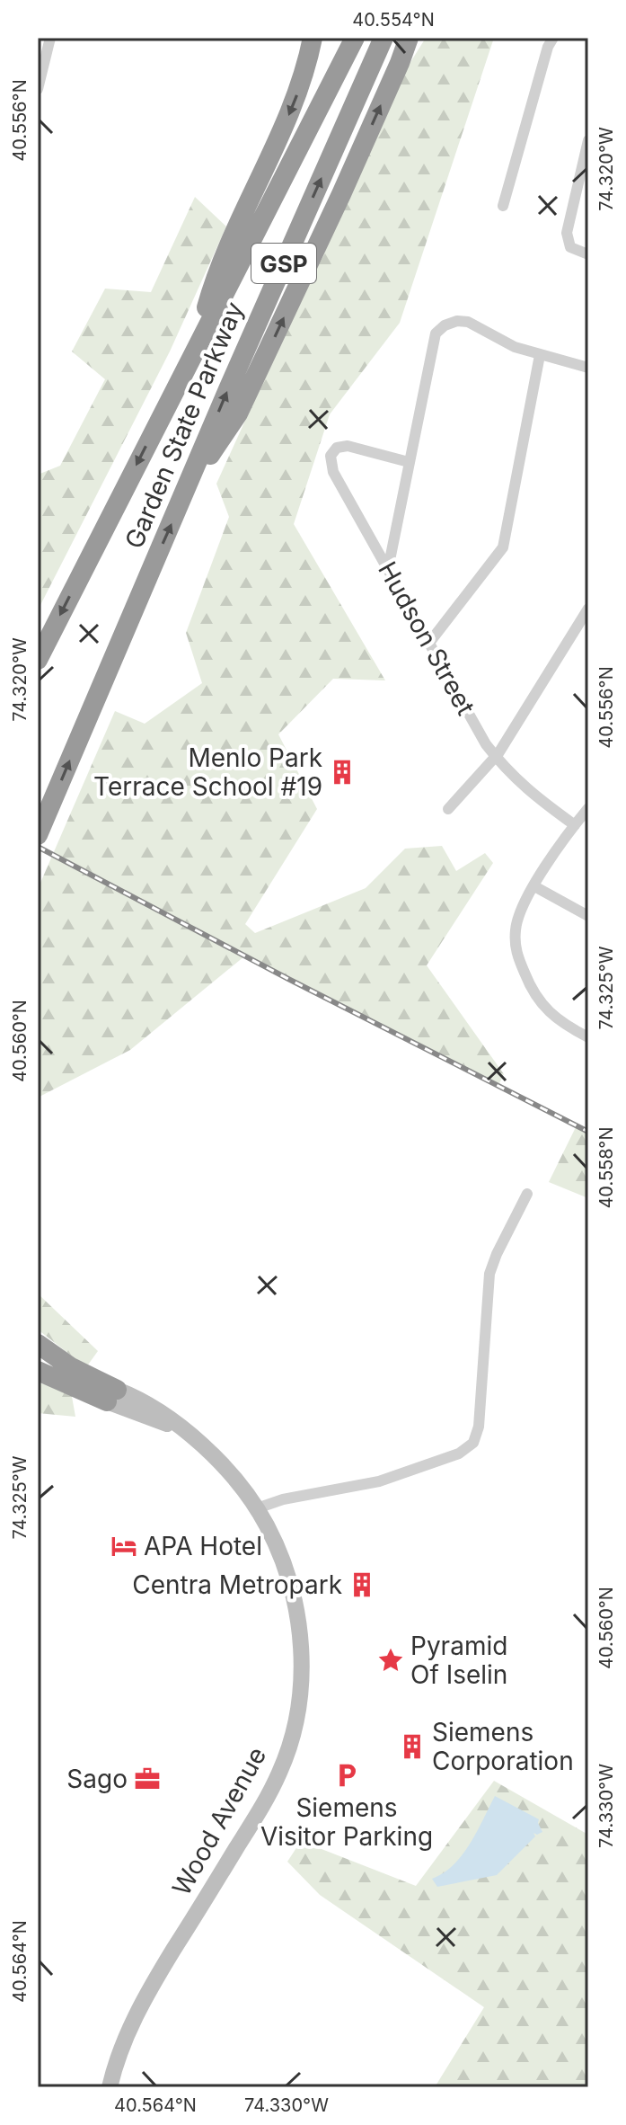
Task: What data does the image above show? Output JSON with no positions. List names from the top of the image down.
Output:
{
  "streets": {
    "highway": ["GSP", "Garden State Parkway"],
    "street": ["Hudson Street", "Wood Avenue"]
  },
  "places": {
    "building": ["Menlo Park Terrace School #19", "Centra Metropark", "Siemens Corporation"],
    "hotel": ["APA Hotel"],
    "place": ["Pyramid Of Iselin"],
    "parking": ["Siemens Visitor Parking"],
    "office": ["Sago"]
  },
  "coordinates": [
    "40.554°N",
    "40.556°N",
    "74.320°W",
    "74.325°W",
    "40.560°N",
    "40.558°N",
    "74.330°W",
    "40.564°N"
  ]
}
